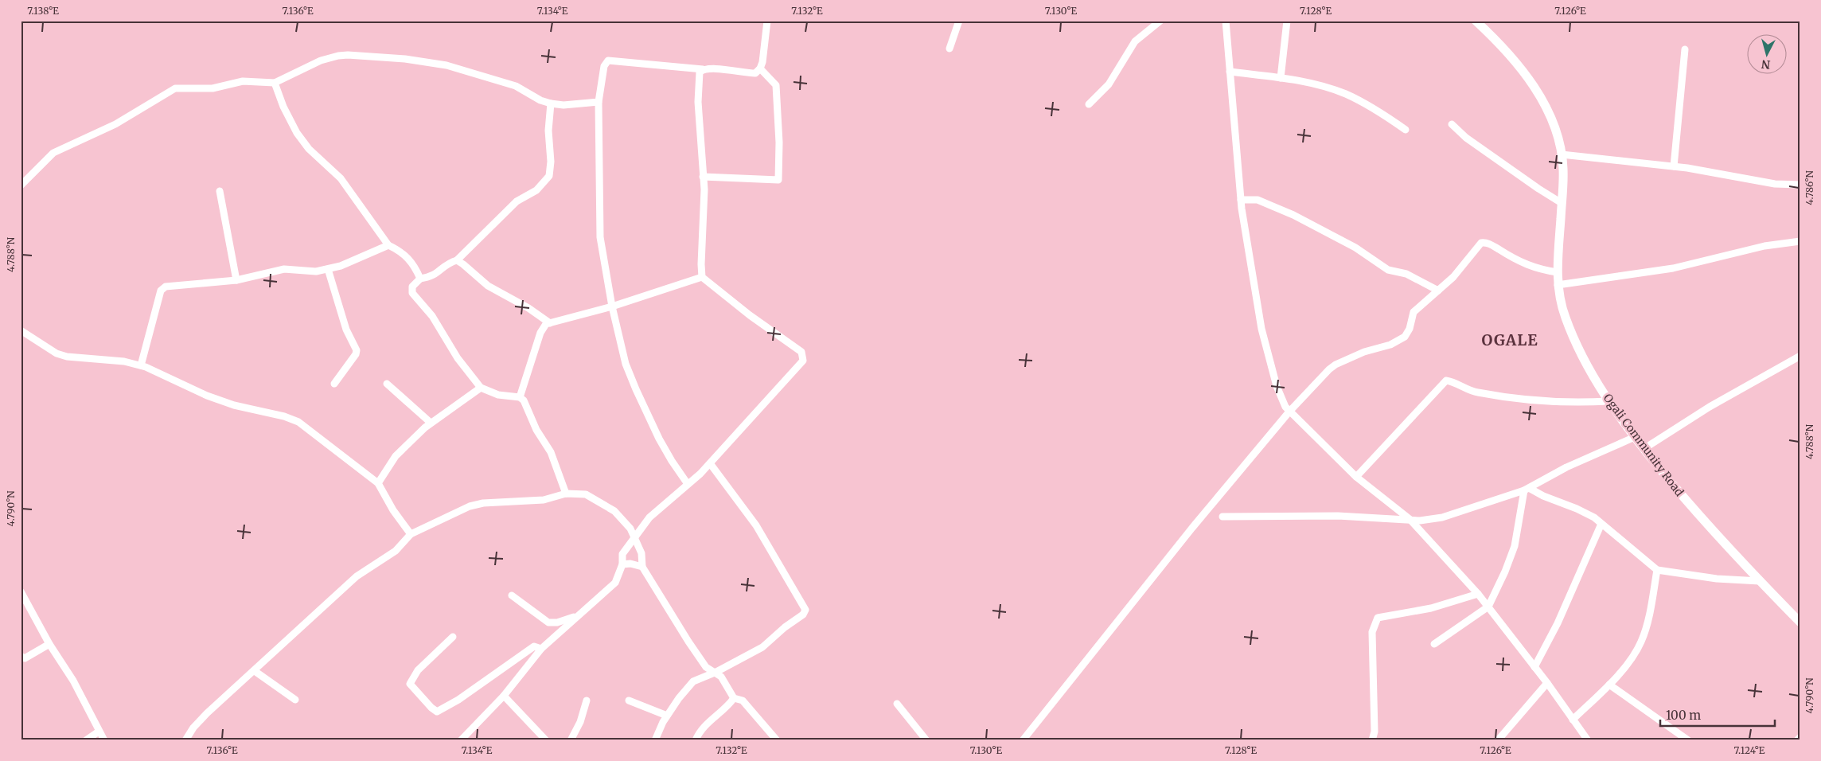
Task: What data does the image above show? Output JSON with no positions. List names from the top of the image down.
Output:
{
  "streets": {
    "street": ["Ogali Community Road"]
  },
  "districts": ["OGALE"],
  "scale_bar": "100 m",
  "north": "bottom",
  "coordinates": [
    "7.138°E",
    "7.136°E",
    "7.134°E",
    "7.132°E",
    "7.130°E",
    "7.128°E",
    "7.126°E",
    "4.786°N",
    "4.788°N",
    "4.790°N",
    "7.124°E"
  ]
}
